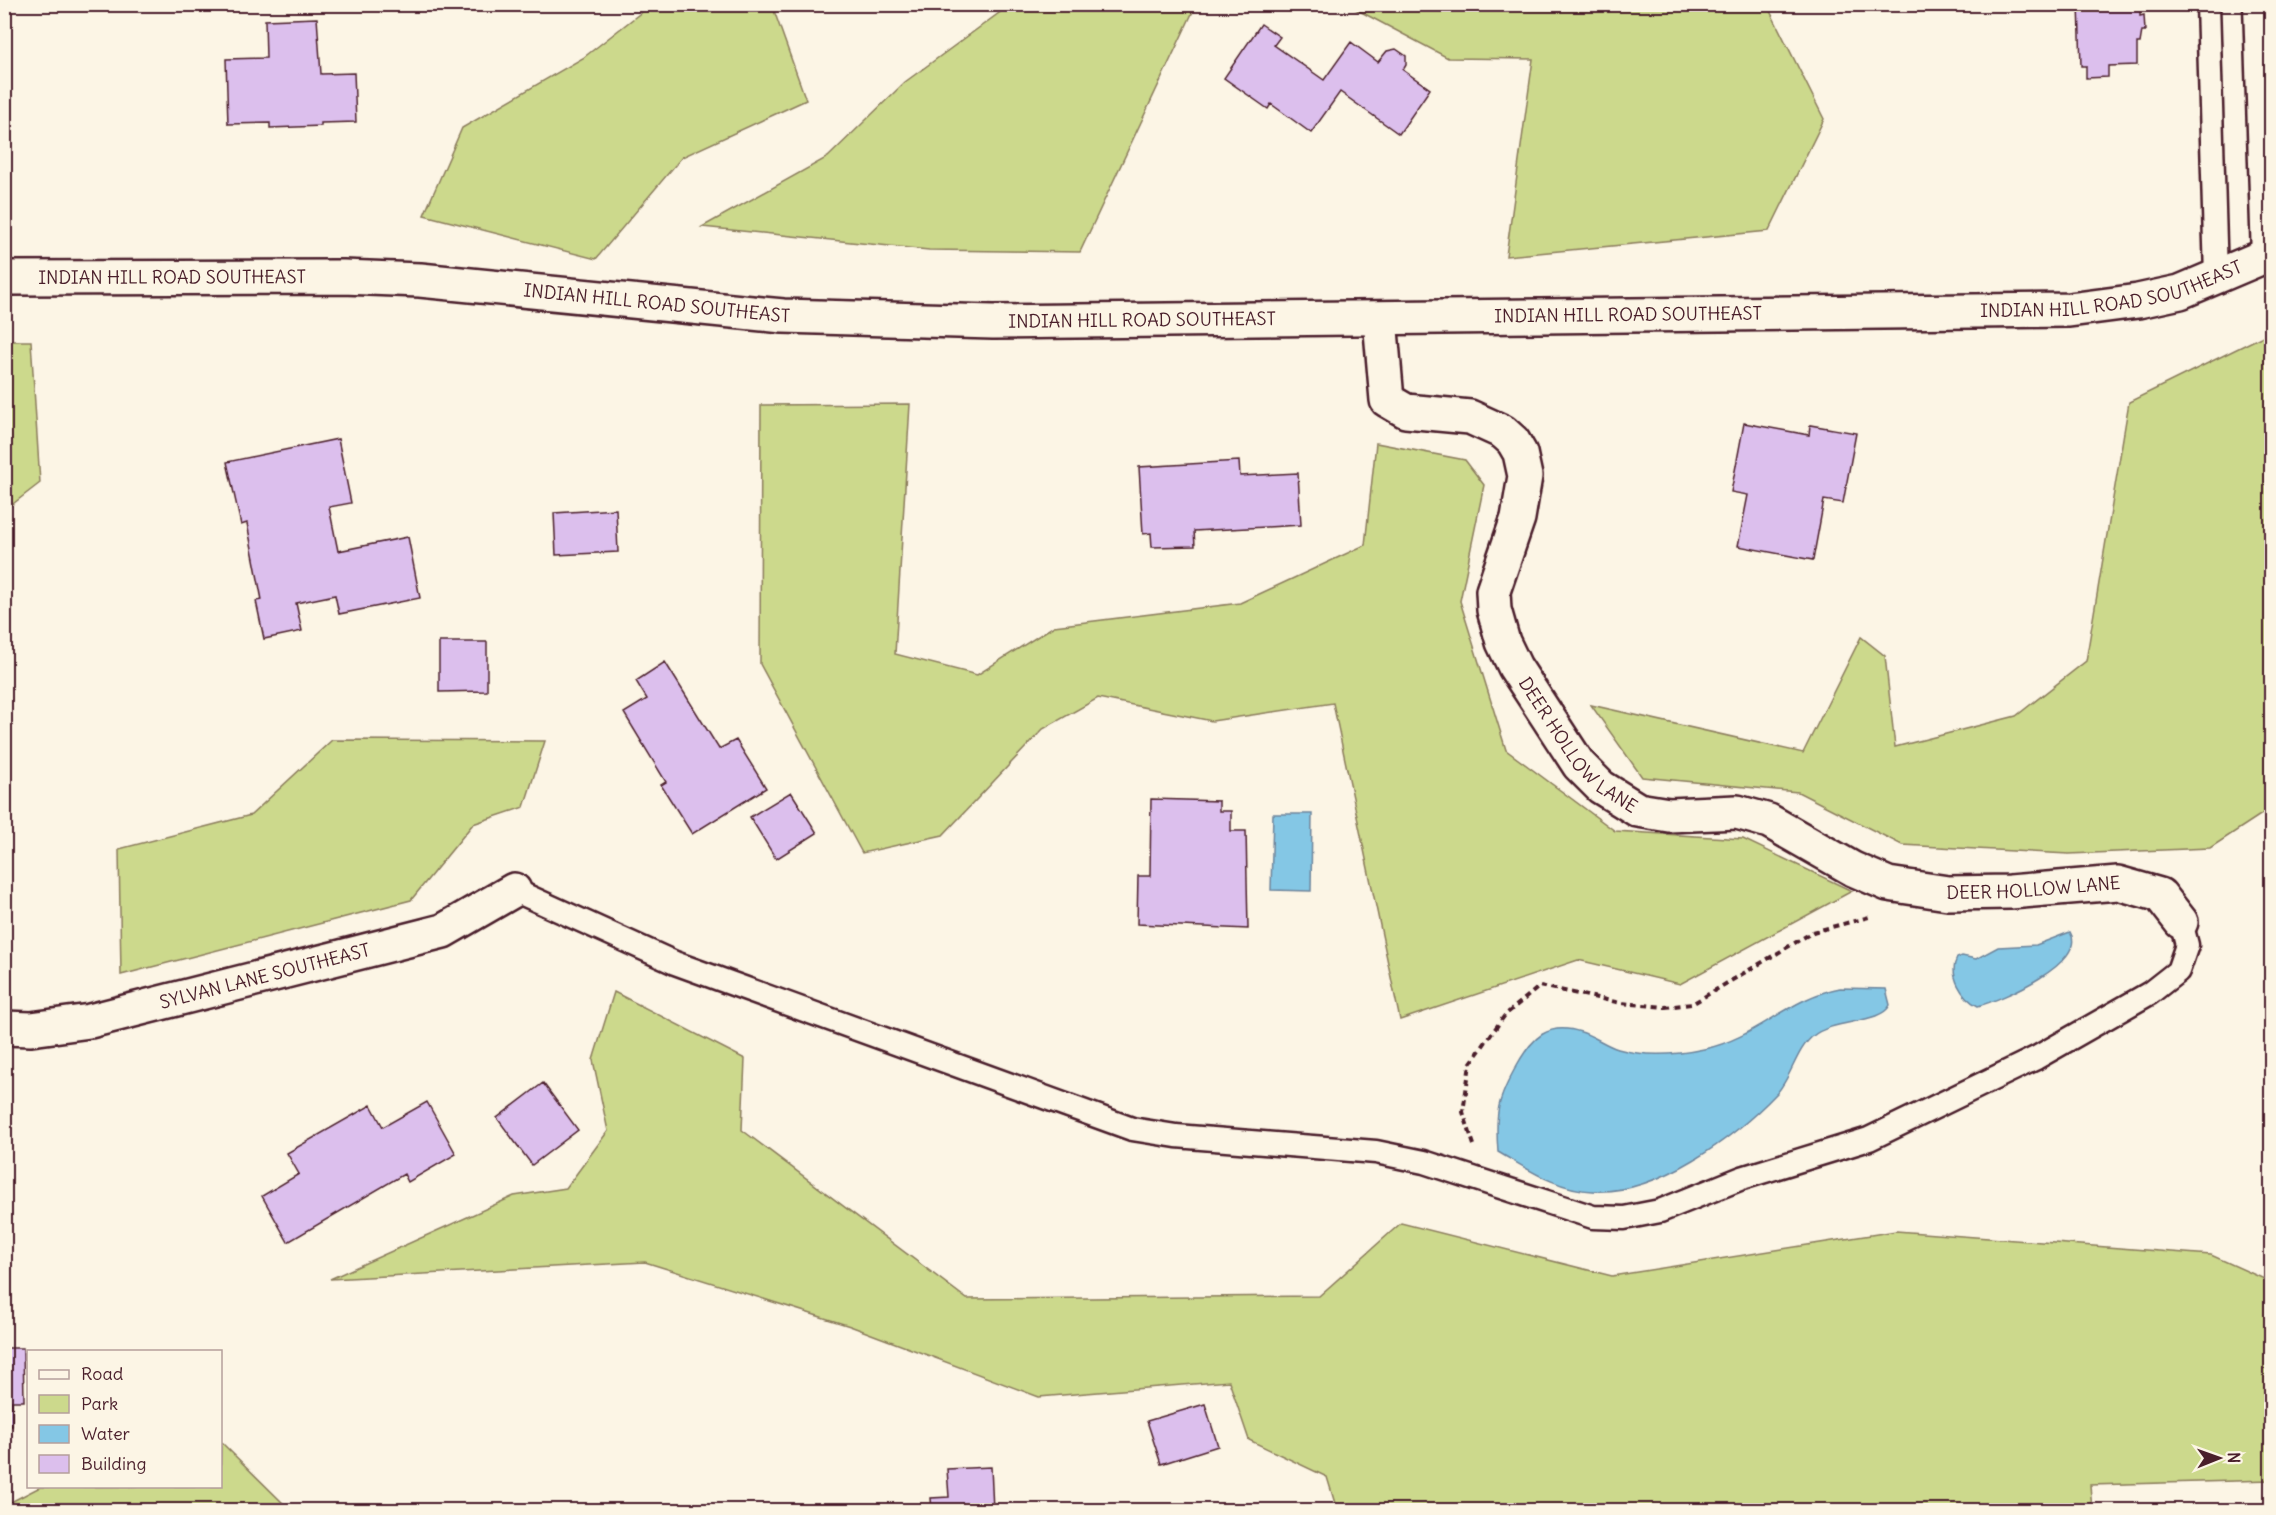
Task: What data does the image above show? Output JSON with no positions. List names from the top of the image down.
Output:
{
  "streets": {
    "street": ["INDIAN HILL ROAD SOUTHEAST", "DEER HOLLOW LANE", "SYLVAN LANE SOUTHEAST"]
  },
  "crossings": [
    ["INDIAN HILL ROAD SOUTHEAST", "DEER HOLLOW LANE"]
  ],
  "legend": [
    "Road",
    "Park",
    "Water",
    "Building"
  ],
  "north": "right"
}
